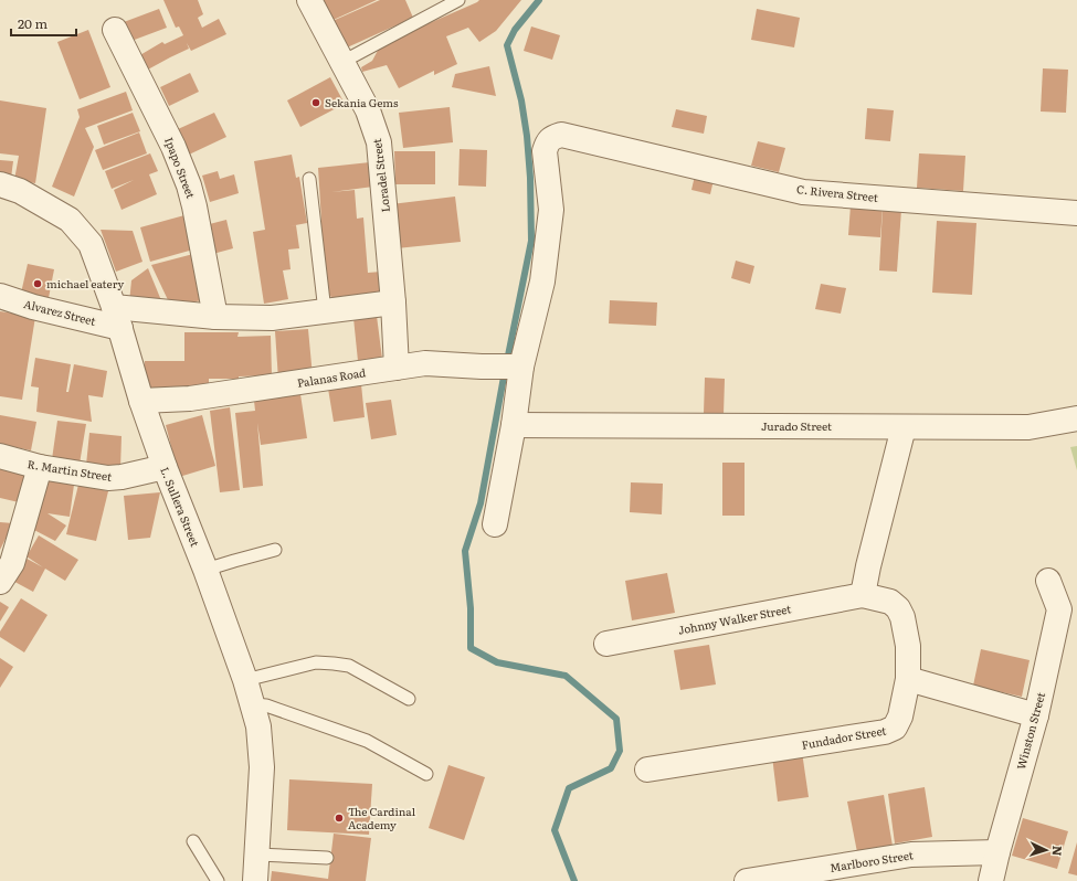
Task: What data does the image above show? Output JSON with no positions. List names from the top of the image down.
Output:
{
  "streets": {
    "street": [
      "Ipapo Street",
      "Loradel Street",
      "C. Rivera Street",
      "Alvarez Street",
      "Palanas Road",
      "Jurado Street",
      "R. Martin Street",
      "L. Sullera Street",
      "Johnny Walker Street",
      "Winston Street",
      "Fundador Street",
      "Marlboro Street"
    ]
  },
  "crossings": [
    ["Loradel Street", "Palanas Road"],
    ["C. Rivera Street", "Palanas Road"],
    ["Alvarez Street", "L. Sullera Street"],
    ["Palanas Road", "L. Sullera Street"],
    ["R. Martin Street", "L. Sullera Street"],
    ["Johnny Walker Street", "Fundador Street"],
    ["Winston Street", "Marlboro Street"]
  ],
  "places": ["Sekania Gems", "michael eatery", "The Cardinal Academy"],
  "scale_bar": "20 m",
  "north": "right"
}
